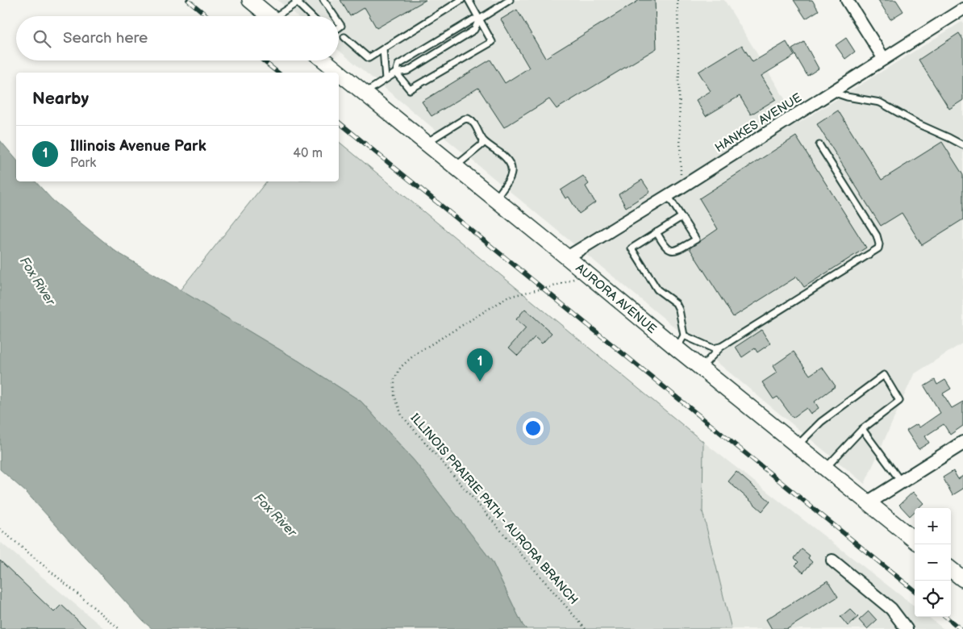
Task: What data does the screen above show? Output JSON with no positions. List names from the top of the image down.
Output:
{
  "streets": {
    "main road": ["AURORA AVENUE"],
    "street": ["HANKES AVENUE"],
    "path": ["ILLINOIS PRAIRIE PATH - AURORA BRANCH"]
  },
  "crossings": [
    ["HANKES AVENUE", "AURORA AVENUE"],
    ["AURORA AVENUE", "ILLINOIS PRAIRIE PATH - AURORA BRANCH"]
  ],
  "water": ["Fox River"],
  "page": {
    "search": "Search here",
    "heading": "Nearby",
    "list": [
      {
        "mark": "1",
        "name": "Illinois Avenue Park",
        "note": "Park",
        "value": "40 m"
      }
    ],
    "pins": "1",
    "map_buttons": ["+", "−"]
  }
}
